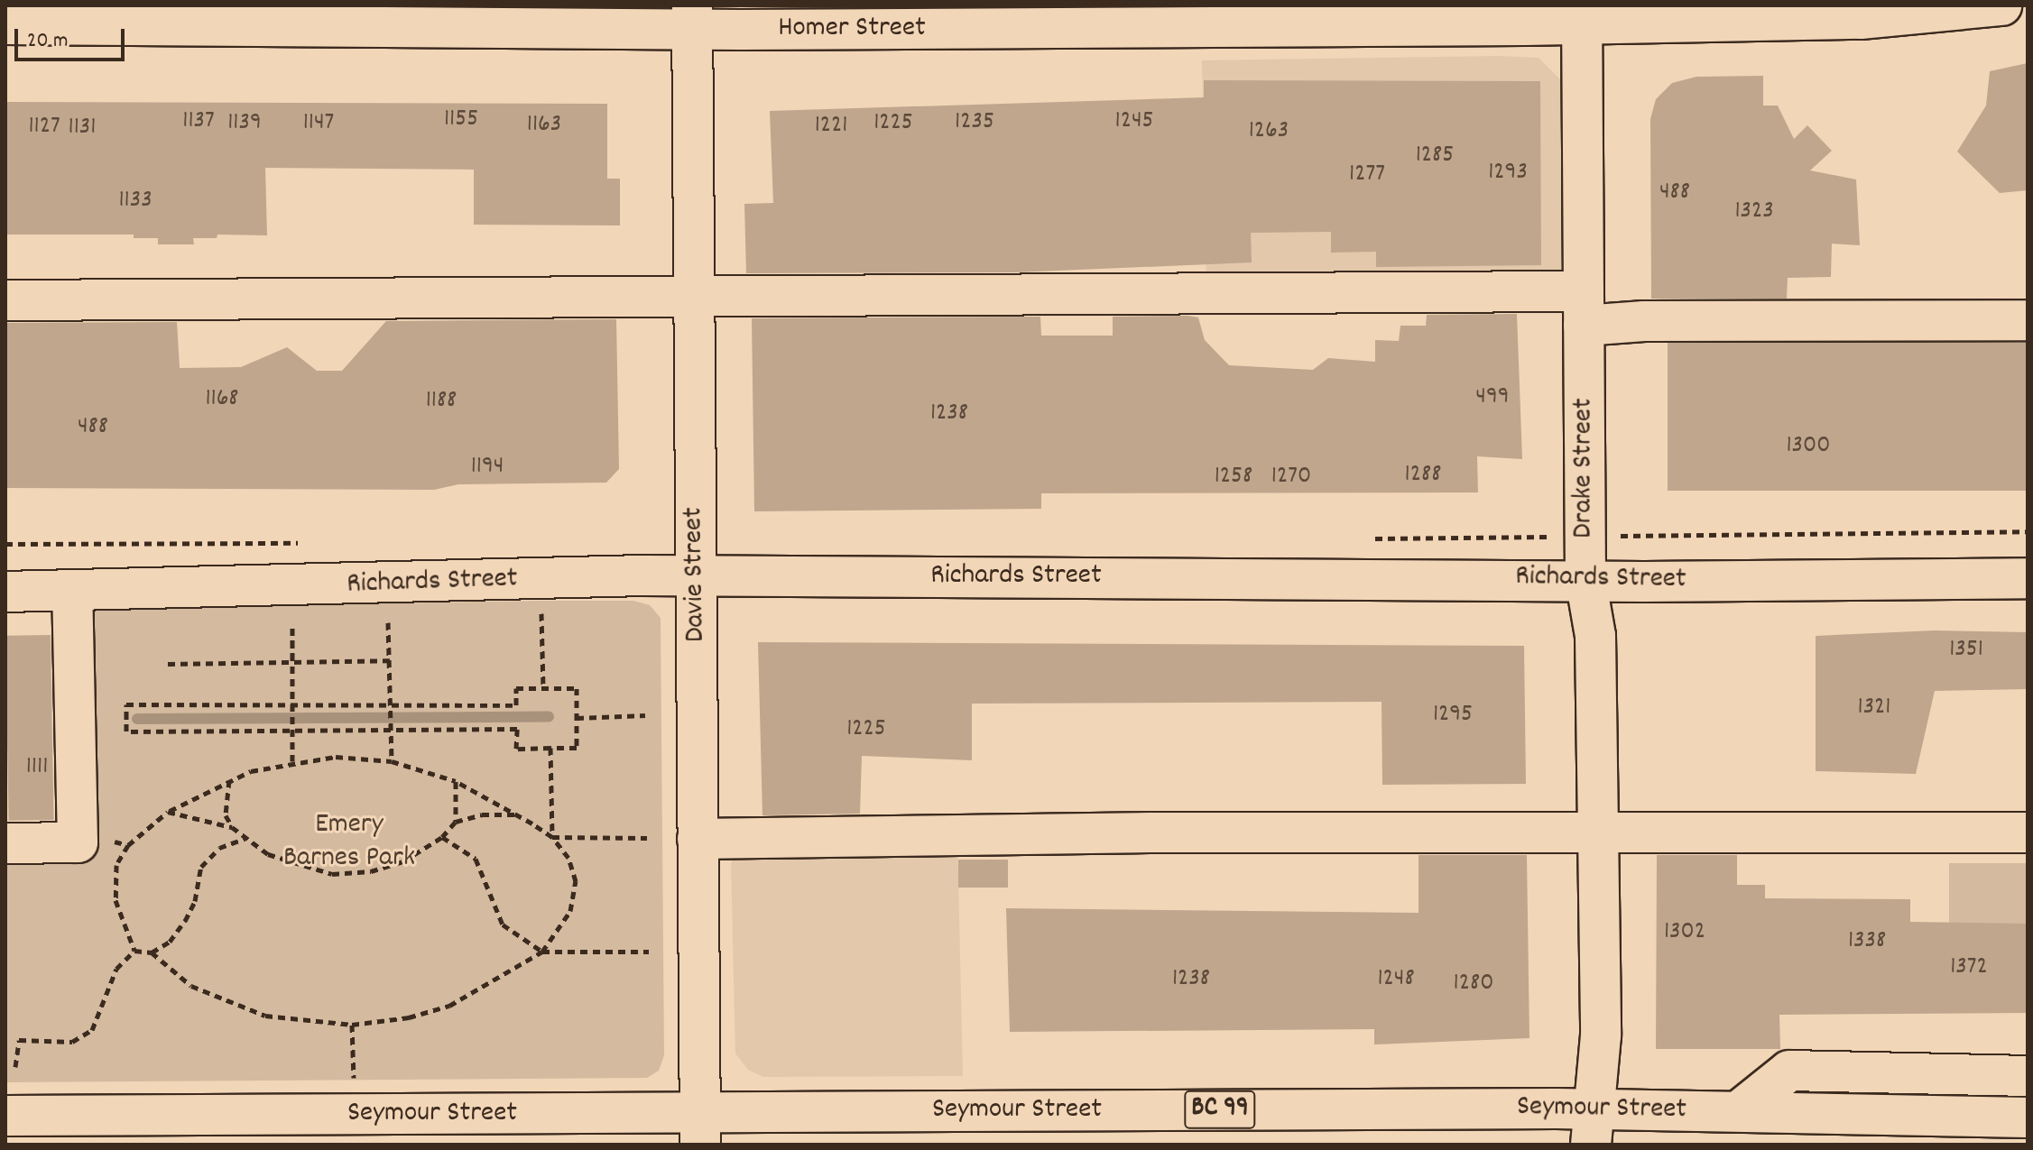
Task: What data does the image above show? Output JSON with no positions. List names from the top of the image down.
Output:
{
  "streets": {
    "main road": [
      "Homer Street",
      "Drake Street",
      "Davie Street",
      "Richards Street",
      "BC 99",
      "Seymour Street"
    ]
  },
  "crossings": [
    ["Homer Street", "Drake Street"],
    ["Homer Street", "Davie Street"],
    ["Drake Street", "Richards Street"],
    ["Drake Street", "Seymour Street"],
    ["Davie Street", "Richards Street"],
    ["Davie Street", "Seymour Street"]
  ],
  "parks": ["Emery Barnes Park"],
  "house_numbers": [
    "1155",
    "1137",
    "1245",
    "1235",
    "1139",
    "1147",
    "1225",
    "1163",
    "1221",
    "1127",
    "1131",
    "1263",
    "1285",
    "1293",
    "1277",
    "488",
    "1133",
    "1323",
    "499",
    "1168",
    "1188",
    "1238",
    "488",
    "1300",
    "1194",
    "1288",
    "1258",
    "1270",
    "1351",
    "1321",
    "1295",
    "1225",
    "1111",
    "1302",
    "1338",
    "1372",
    "1238",
    "1248",
    "1280"
  ],
  "scale_bar": "20 m"
}
